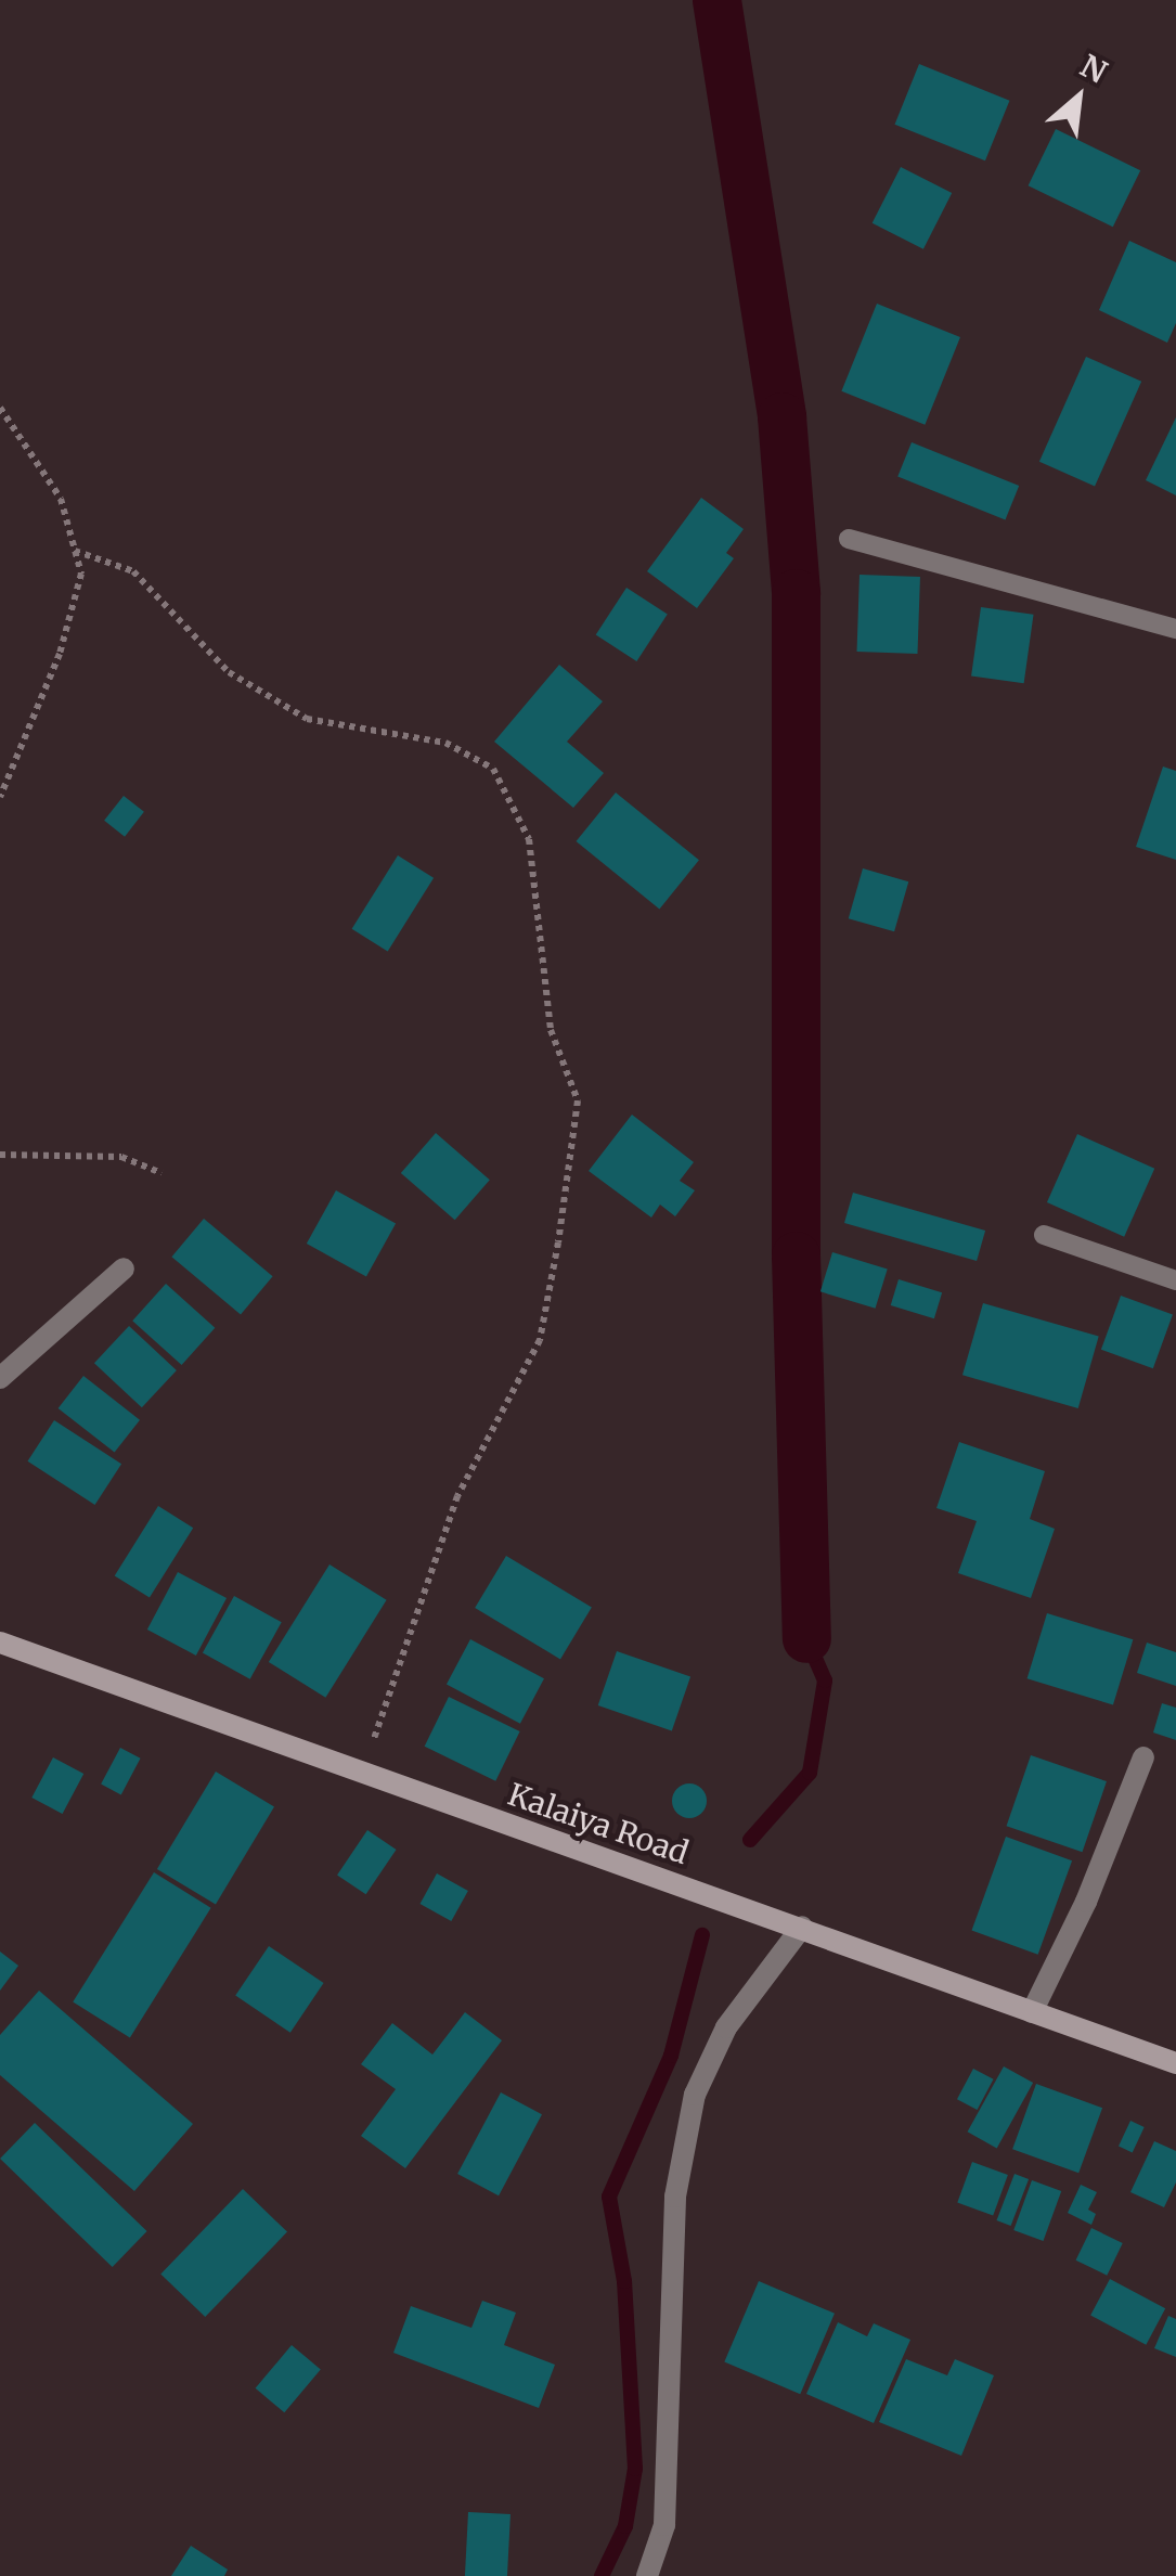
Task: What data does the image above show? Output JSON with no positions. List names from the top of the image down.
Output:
{
  "streets": {
    "main road": ["Kalaiya Road"]
  },
  "north": "top right"
}
